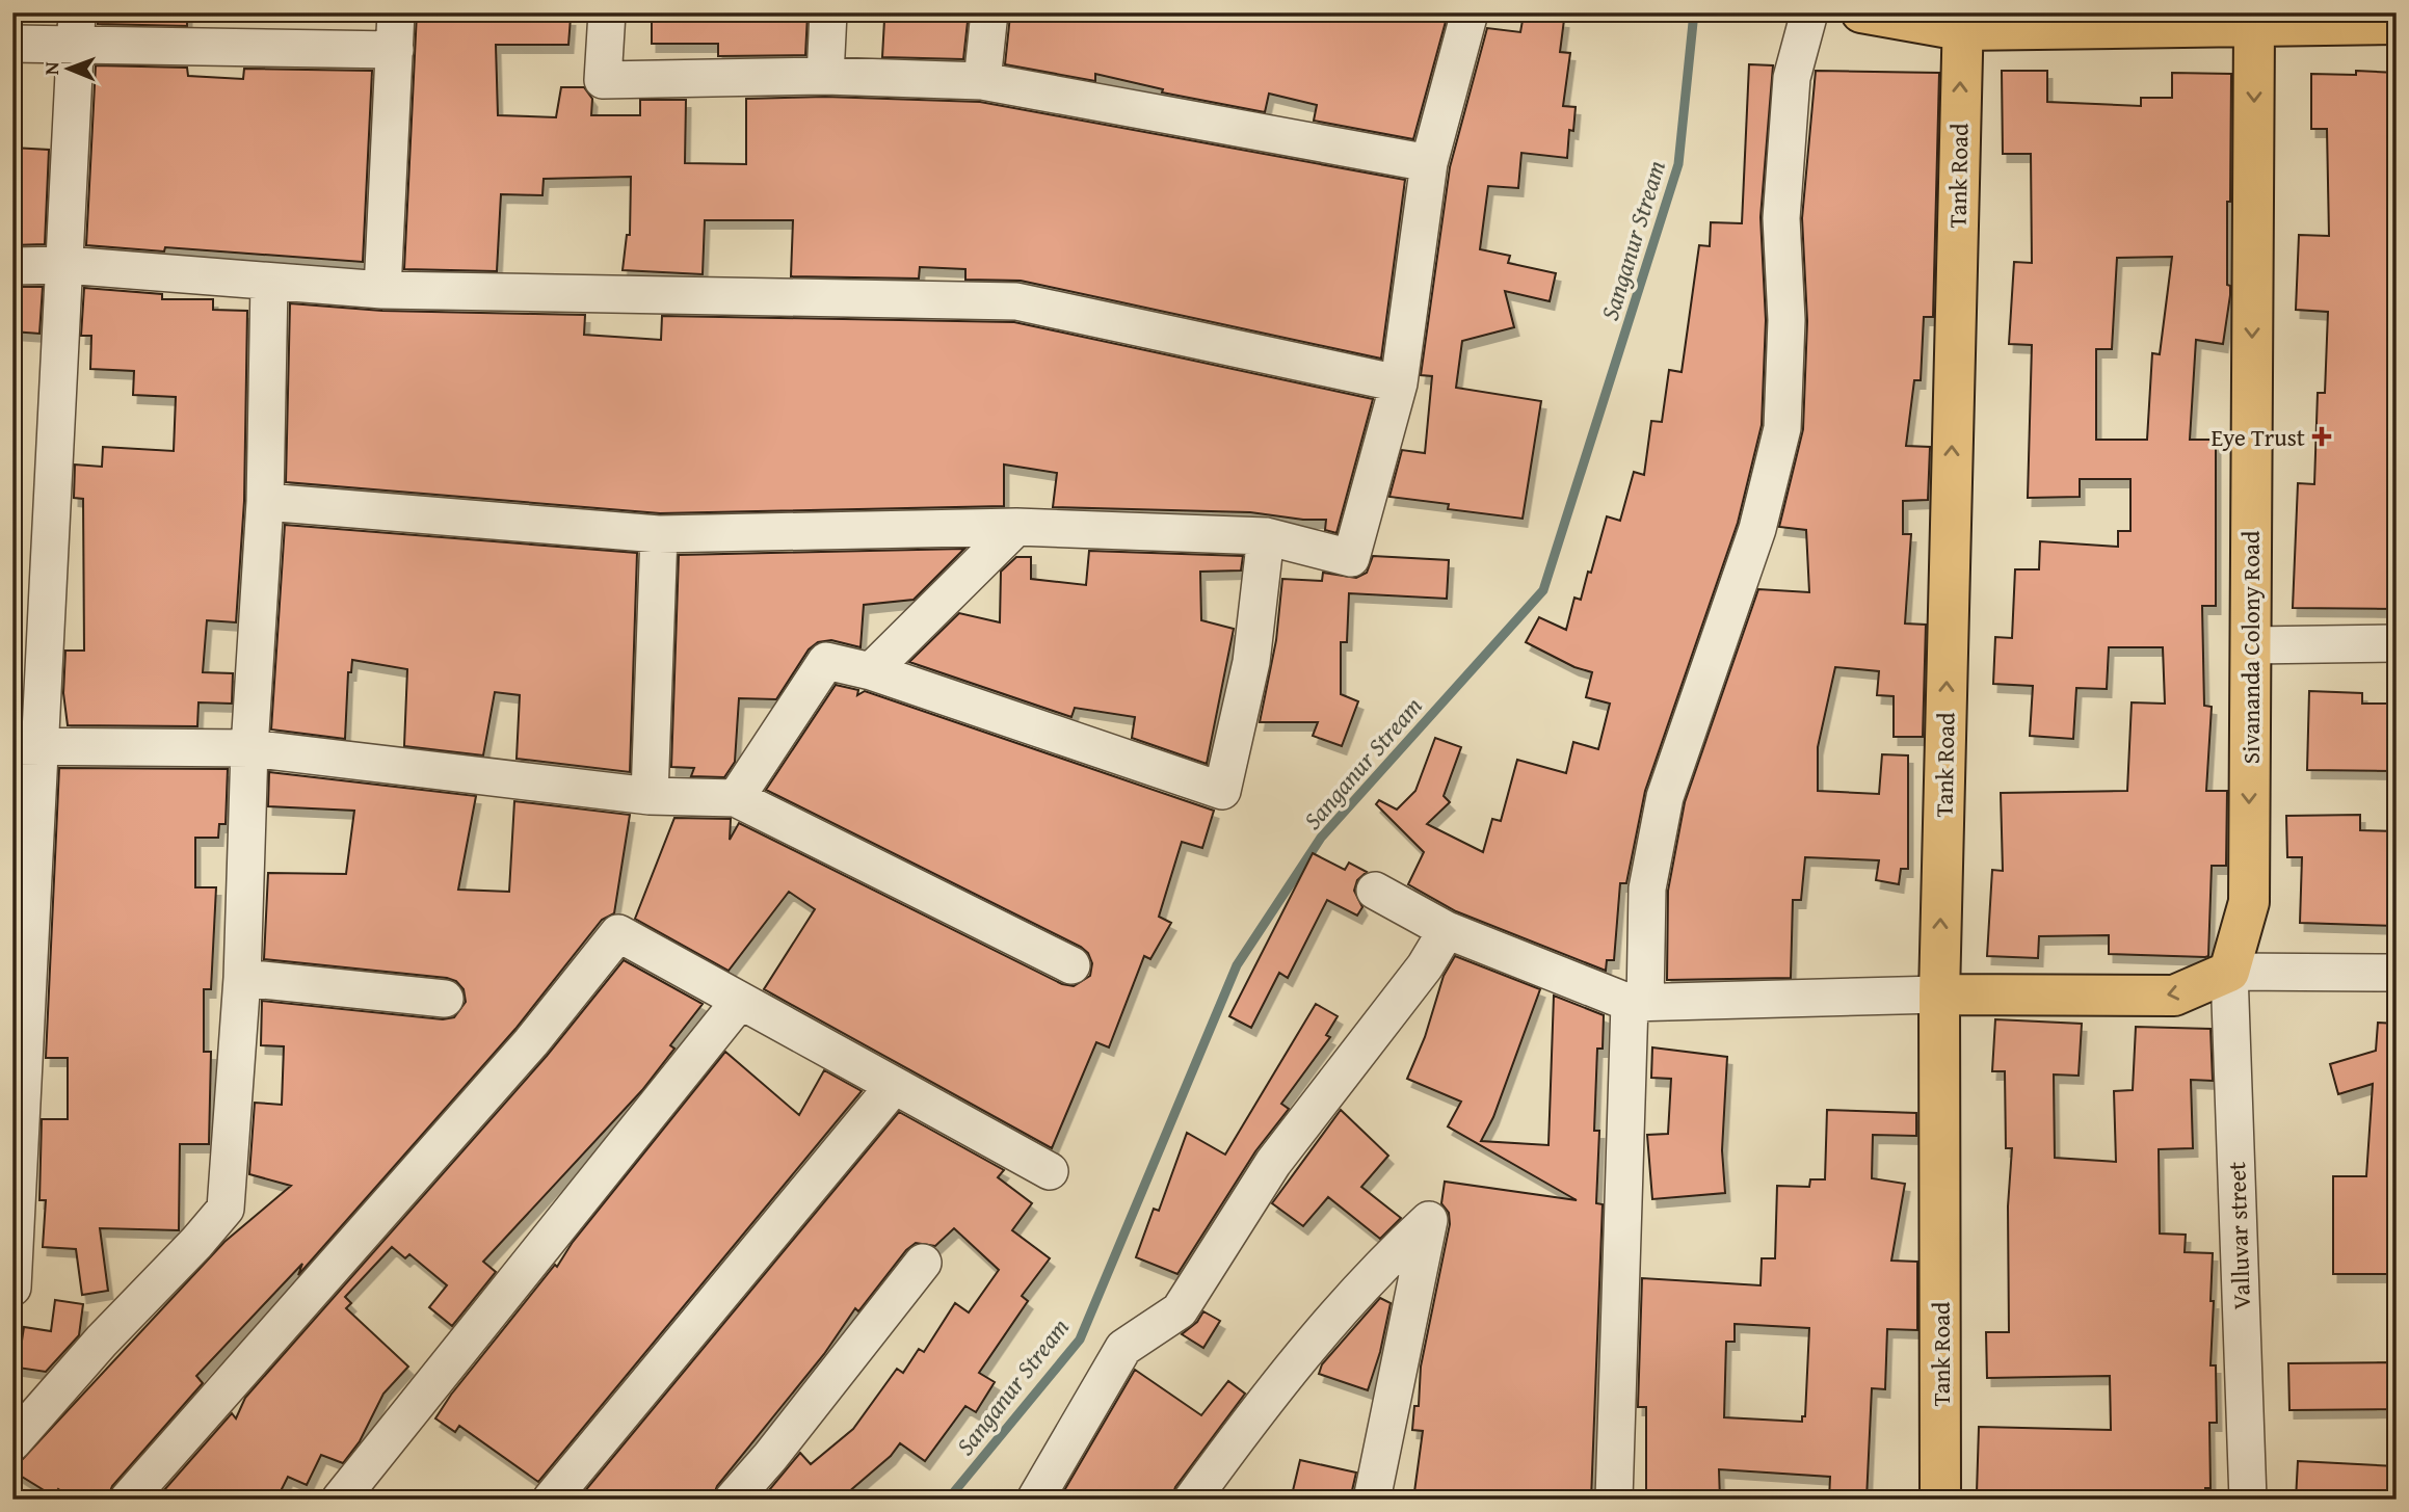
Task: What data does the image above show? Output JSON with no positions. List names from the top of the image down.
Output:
{
  "streets": {
    "main road": ["Tank Road", "Sivananda Colony Road"],
    "street": ["Valluvar street"]
  },
  "crossings": [
    ["Sivananda Colony Road", "Valluvar street"]
  ],
  "one_way": ["Tank Road", "Sivananda Colony Road"],
  "water": ["Sanganur Stream"],
  "places": {
    "health": ["Eye Trust"]
  },
  "north": "left"
}
